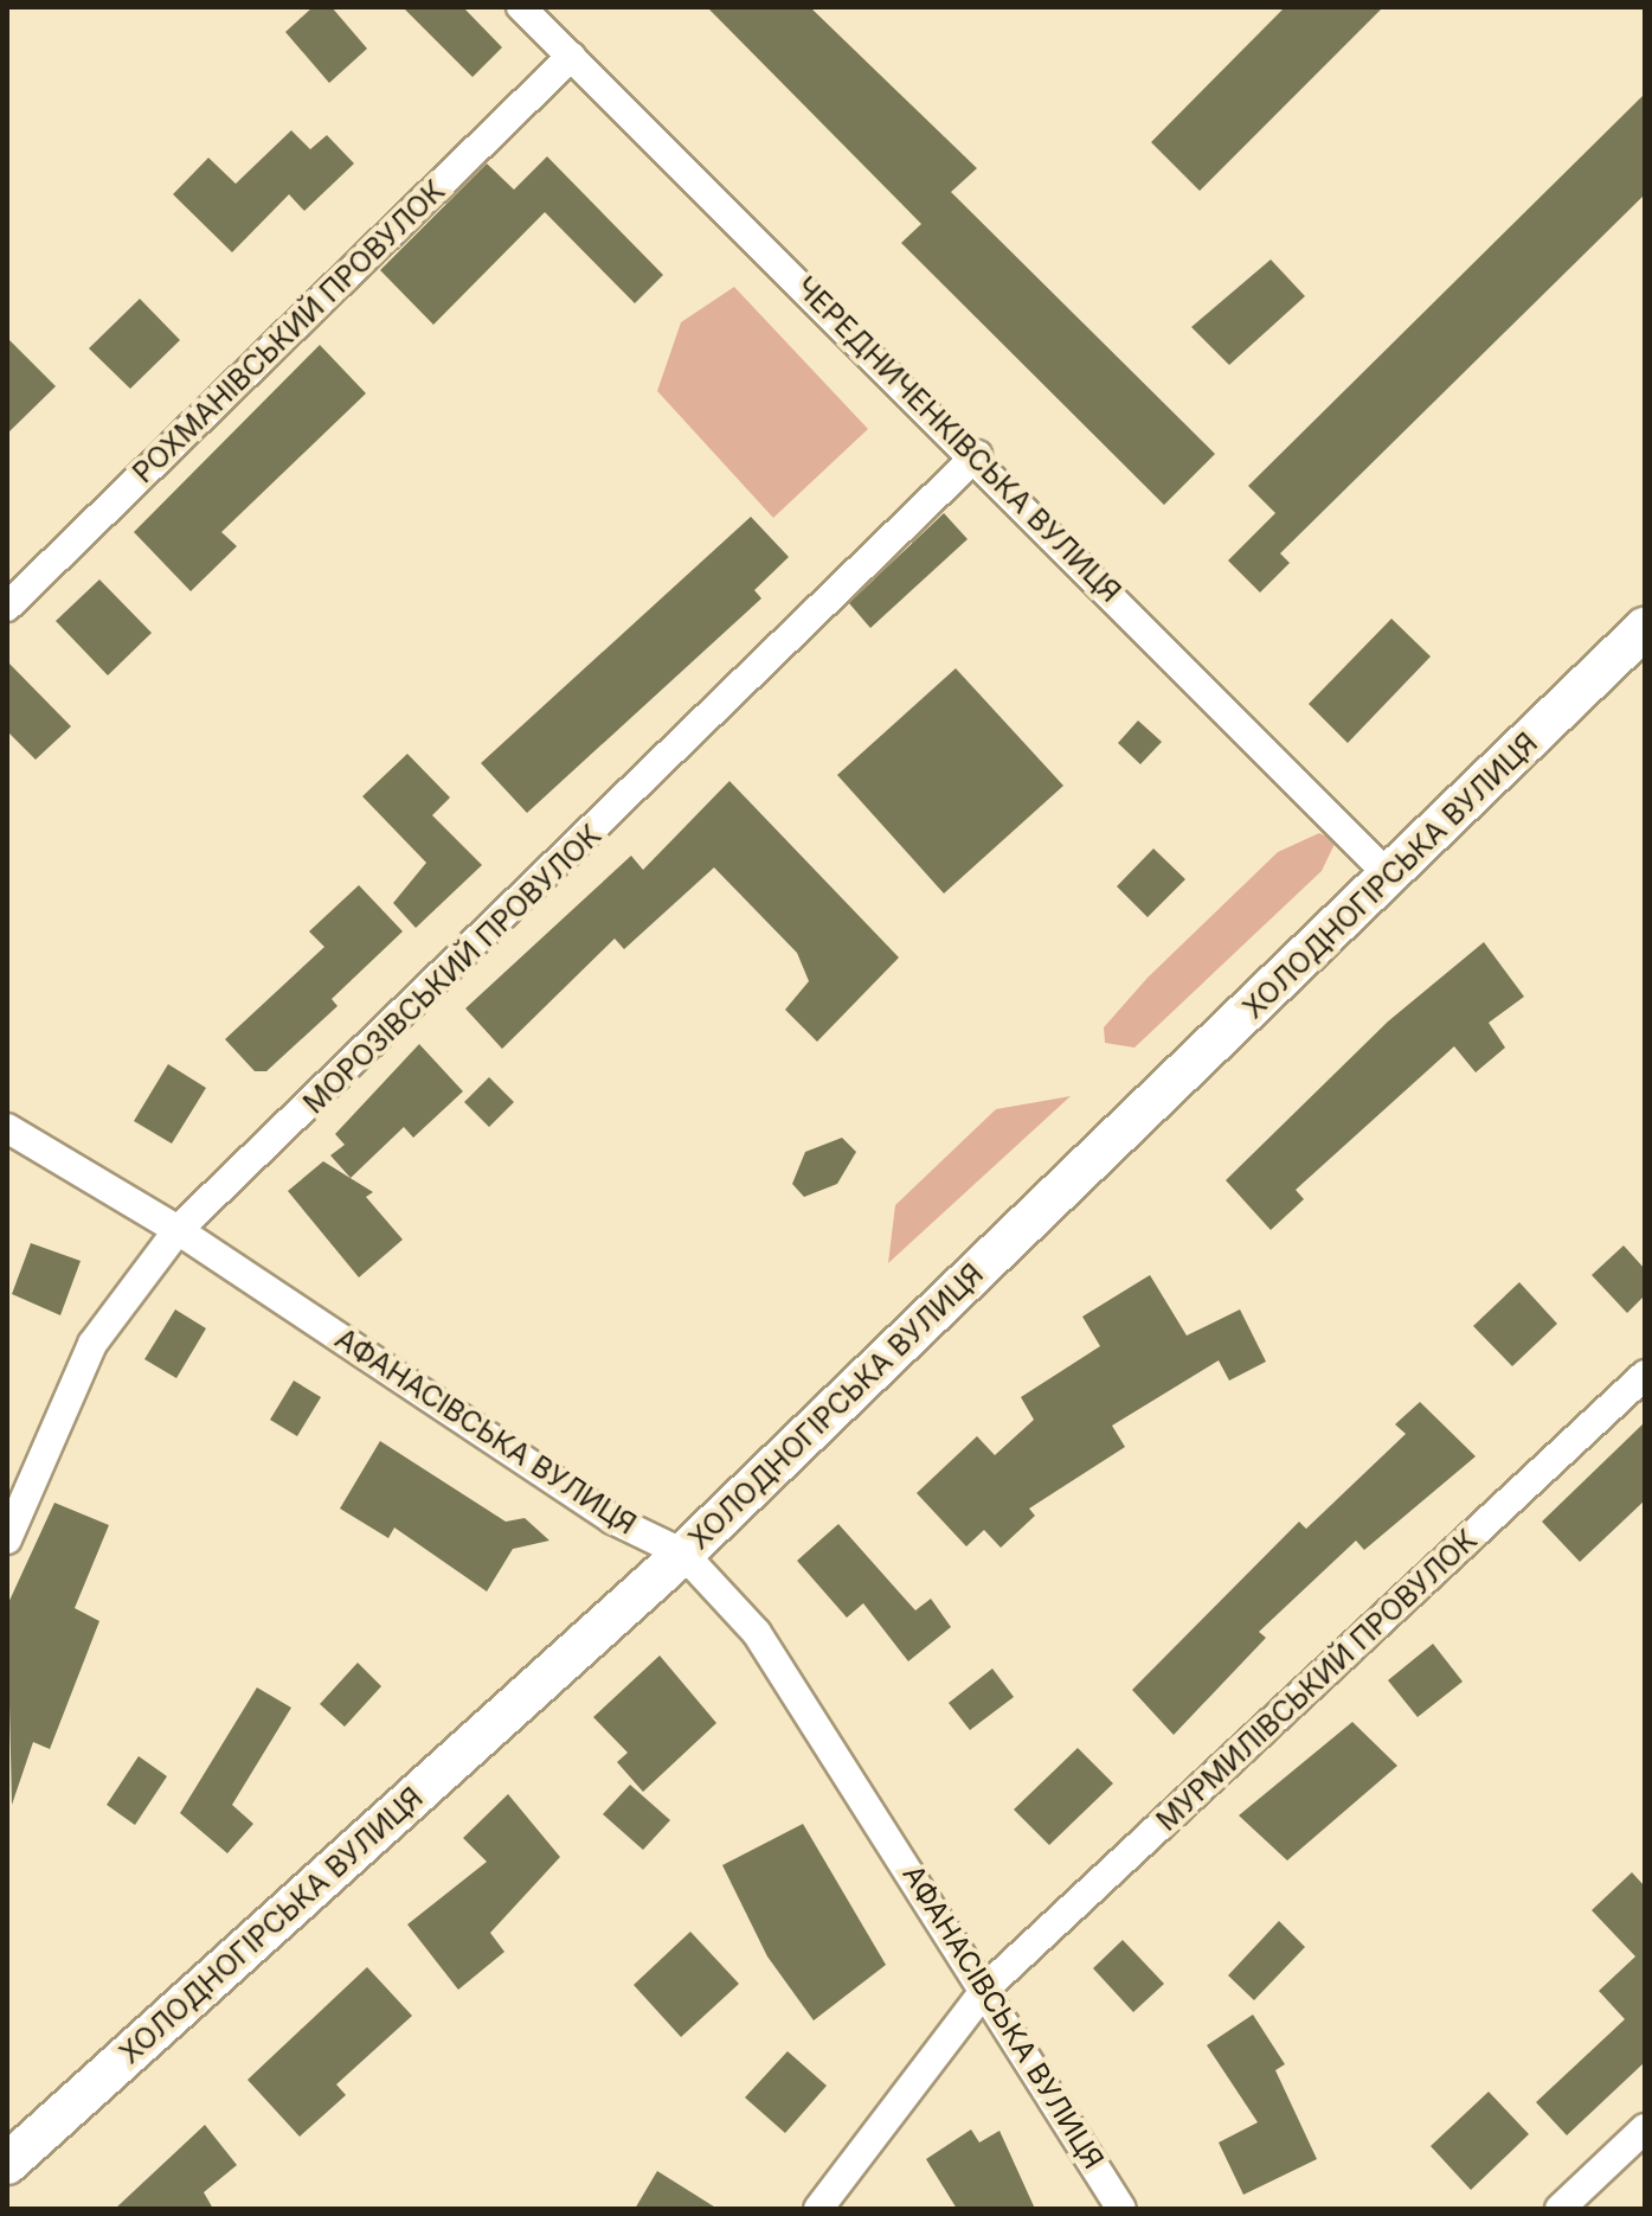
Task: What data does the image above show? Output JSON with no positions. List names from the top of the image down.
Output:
{
  "streets": {
    "main road": ["ХОЛОДНОГІРСЬКА ВУЛИЦЯ"],
    "street": [
      "РОХМАНІВСЬКИЙ ПРОВУЛОК",
      "ЧЕРЕДНИЧЕНКІВСЬКА ВУЛИЦЯ",
      "МОРОЗІВСЬКИЙ ПРОВУЛОК",
      "АФАНАСІВСЬКА ВУЛИЦЯ",
      "МУРМИЛІВСЬКИЙ ПРОВУЛОК"
    ]
  },
  "crossings": [
    ["РОХМАНІВСЬКИЙ ПРОВУЛОК", "ЧЕРЕДНИЧЕНКІВСЬКА ВУЛИЦЯ"],
    ["ЧЕРЕДНИЧЕНКІВСЬКА ВУЛИЦЯ", "ХОЛОДНОГІРСЬКА ВУЛИЦЯ"],
    ["ЧЕРЕДНИЧЕНКІВСЬКА ВУЛИЦЯ", "МОРОЗІВСЬКИЙ ПРОВУЛОК"],
    ["ХОЛОДНОГІРСЬКА ВУЛИЦЯ", "АФАНАСІВСЬКА ВУЛИЦЯ"],
    ["МОРОЗІВСЬКИЙ ПРОВУЛОК", "АФАНАСІВСЬКА ВУЛИЦЯ"],
    ["АФАНАСІВСЬКА ВУЛИЦЯ", "МУРМИЛІВСЬКИЙ ПРОВУЛОК"]
  ]
}
